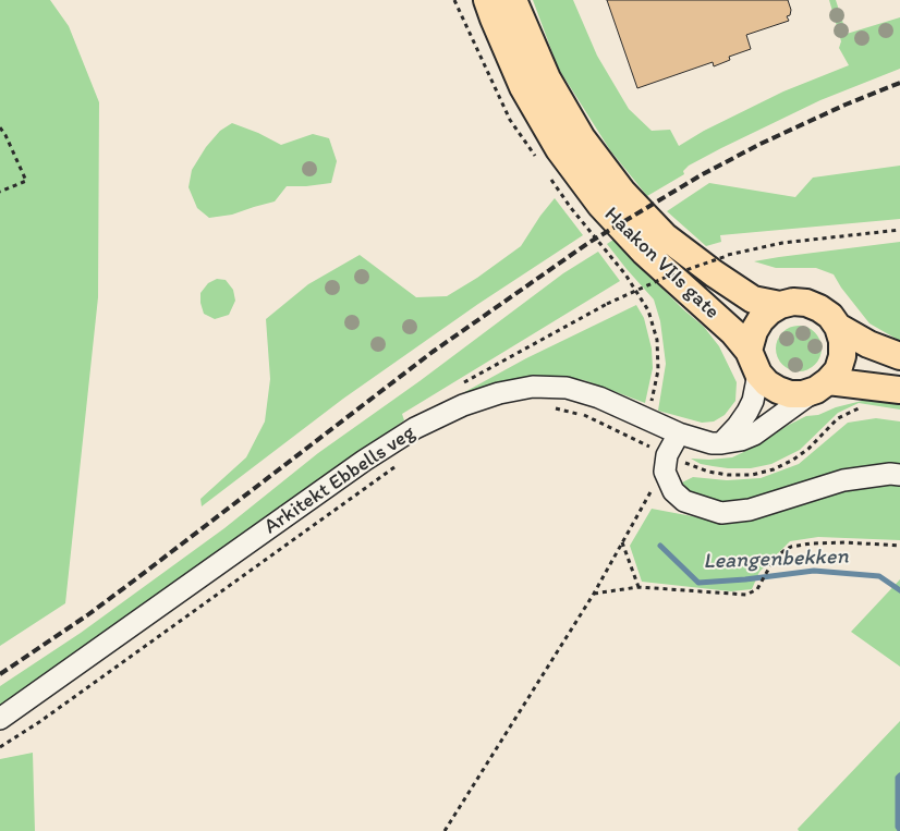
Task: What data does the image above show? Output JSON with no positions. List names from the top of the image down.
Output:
{
  "streets": {
    "main road": ["Haakon VIIs gate"],
    "street": ["Arkitekt Ebbells veg"]
  },
  "crossings": [
    ["Haakon VIIs gate", "Arkitekt Ebbells veg"]
  ],
  "water": ["Leangenbekken"]
}
